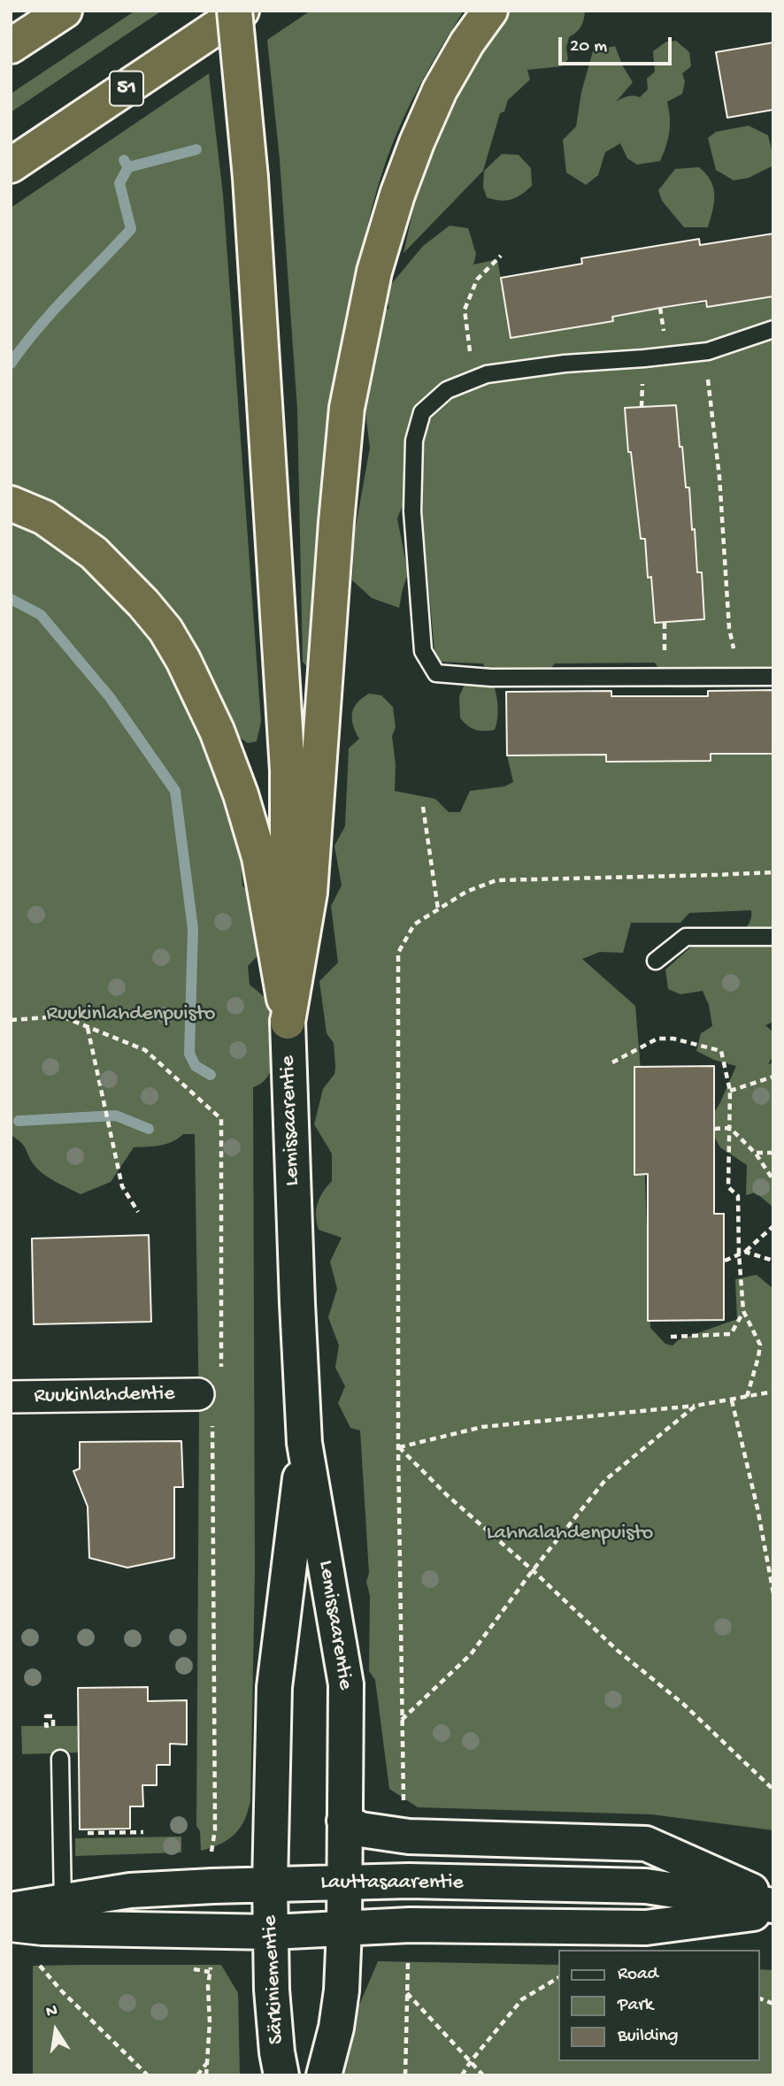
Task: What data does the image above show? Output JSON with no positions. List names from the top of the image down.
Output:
{
  "streets": {
    "highway": ["51"],
    "main road": ["Lemissaarentie", "Lauttasaarentie", "Särkiniementie"],
    "street": ["Ruukinlahdentie"]
  },
  "crossings": [
    ["Lemissaarentie", "Lauttasaarentie"],
    ["Lemissaarentie", "Särkiniementie"],
    ["Lauttasaarentie", "Särkiniementie"]
  ],
  "parks": ["Ruukinlahdenpuisto", "Lahnalahdenpuisto"],
  "legend": ["Road", "Park", "Building"],
  "scale_bar": "20 m",
  "north": "top"
}
